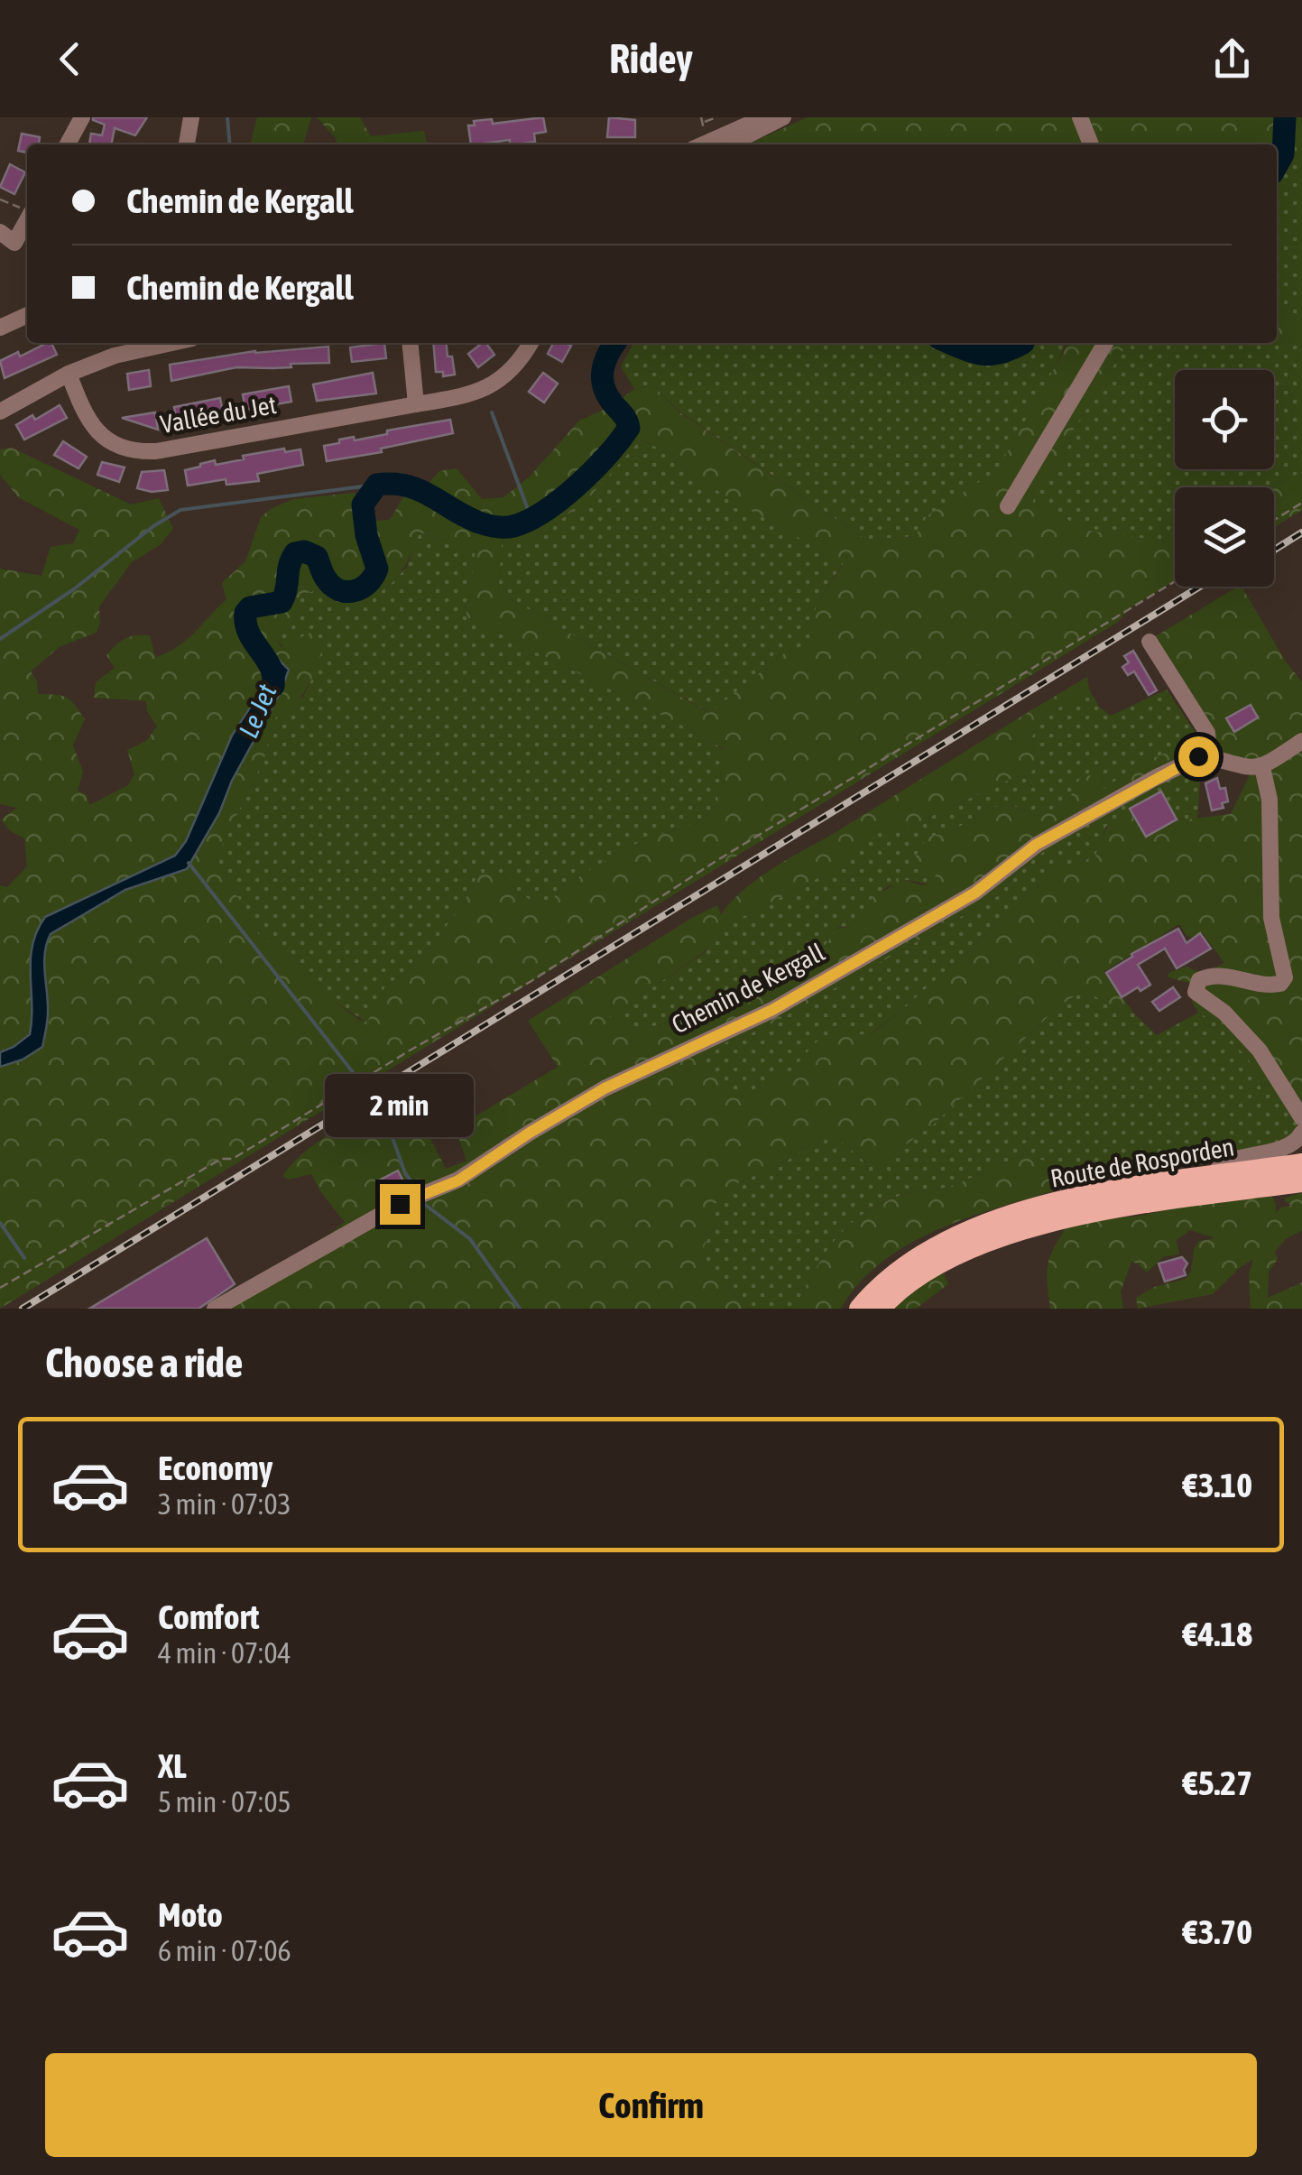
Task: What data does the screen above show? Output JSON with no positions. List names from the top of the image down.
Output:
{
  "streets": {
    "main road": ["Route de Rosporden"],
    "street": ["Vallée du Jet", "Chemin de Kergall"]
  },
  "water": ["Le Jet"],
  "page": {
    "header": "Ridey",
    "banner": ["Chemin de Kergall", "Chemin de Kergall"],
    "bubble": "2 min",
    "heading": "Choose a ride",
    "list": [
      {
        "name": "Economy",
        "note": "3 min · 07:03",
        "value": "€3.10"
      },
      {
        "name": "Comfort",
        "note": "4 min · 07:04",
        "value": "€4.18"
      },
      {
        "name": "XL",
        "note": "5 min · 07:05",
        "value": "€5.27"
      },
      {
        "name": "Moto",
        "note": "6 min · 07:06",
        "value": "€3.70"
      }
    ],
    "buttons": "Confirm"
  }
}
